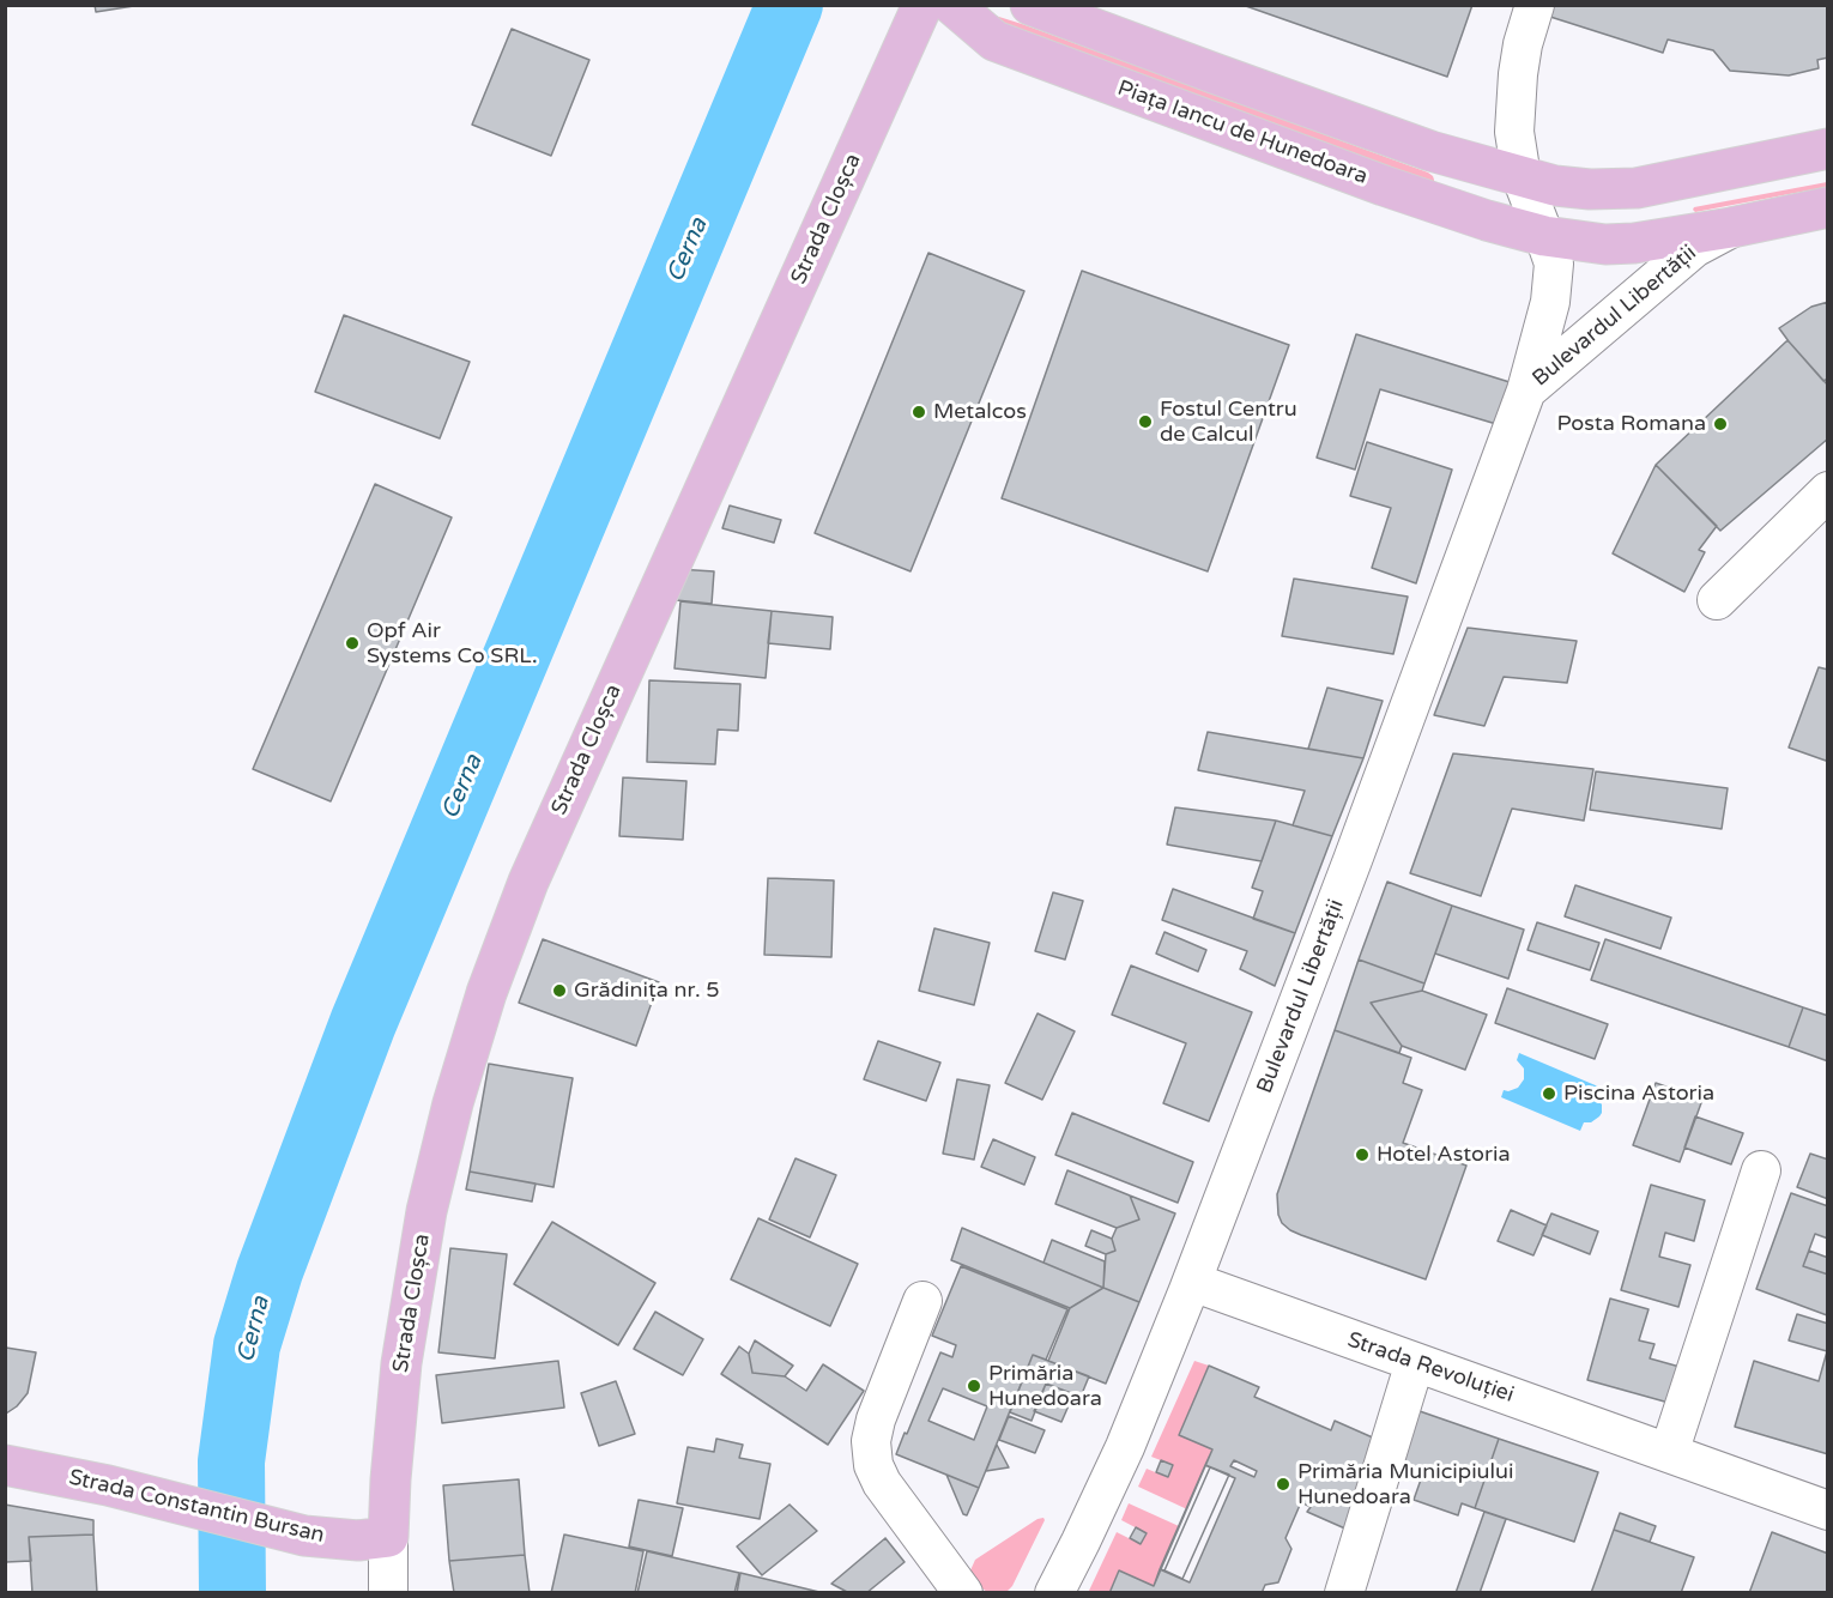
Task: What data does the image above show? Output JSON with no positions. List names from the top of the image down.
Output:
{
  "streets": {
    "main road": [
      "Piața Iancu de Hunedoara",
      "Strada Cloșca",
      "Bulevardul Libertății",
      "Strada Constantin Bursan"
    ],
    "street": ["Strada Revoluției"]
  },
  "crossings": [
    ["Piața Iancu de Hunedoara", "Bulevardul Libertății"],
    ["Strada Cloșca", "Strada Constantin Bursan"],
    ["Bulevardul Libertății", "Strada Revoluției"]
  ],
  "water": ["Cerna"],
  "places": [
    "Metalcos",
    "Fostul Centru de Calcul",
    "Posta Romana",
    "Opf Air Systems Co SRL.",
    "Grădinița nr. 5",
    "Piscina Astoria",
    "Hotel Astoria",
    "Primăria Hunedoara",
    "Primăria Municipiului Hunedoara"
  ]
}
